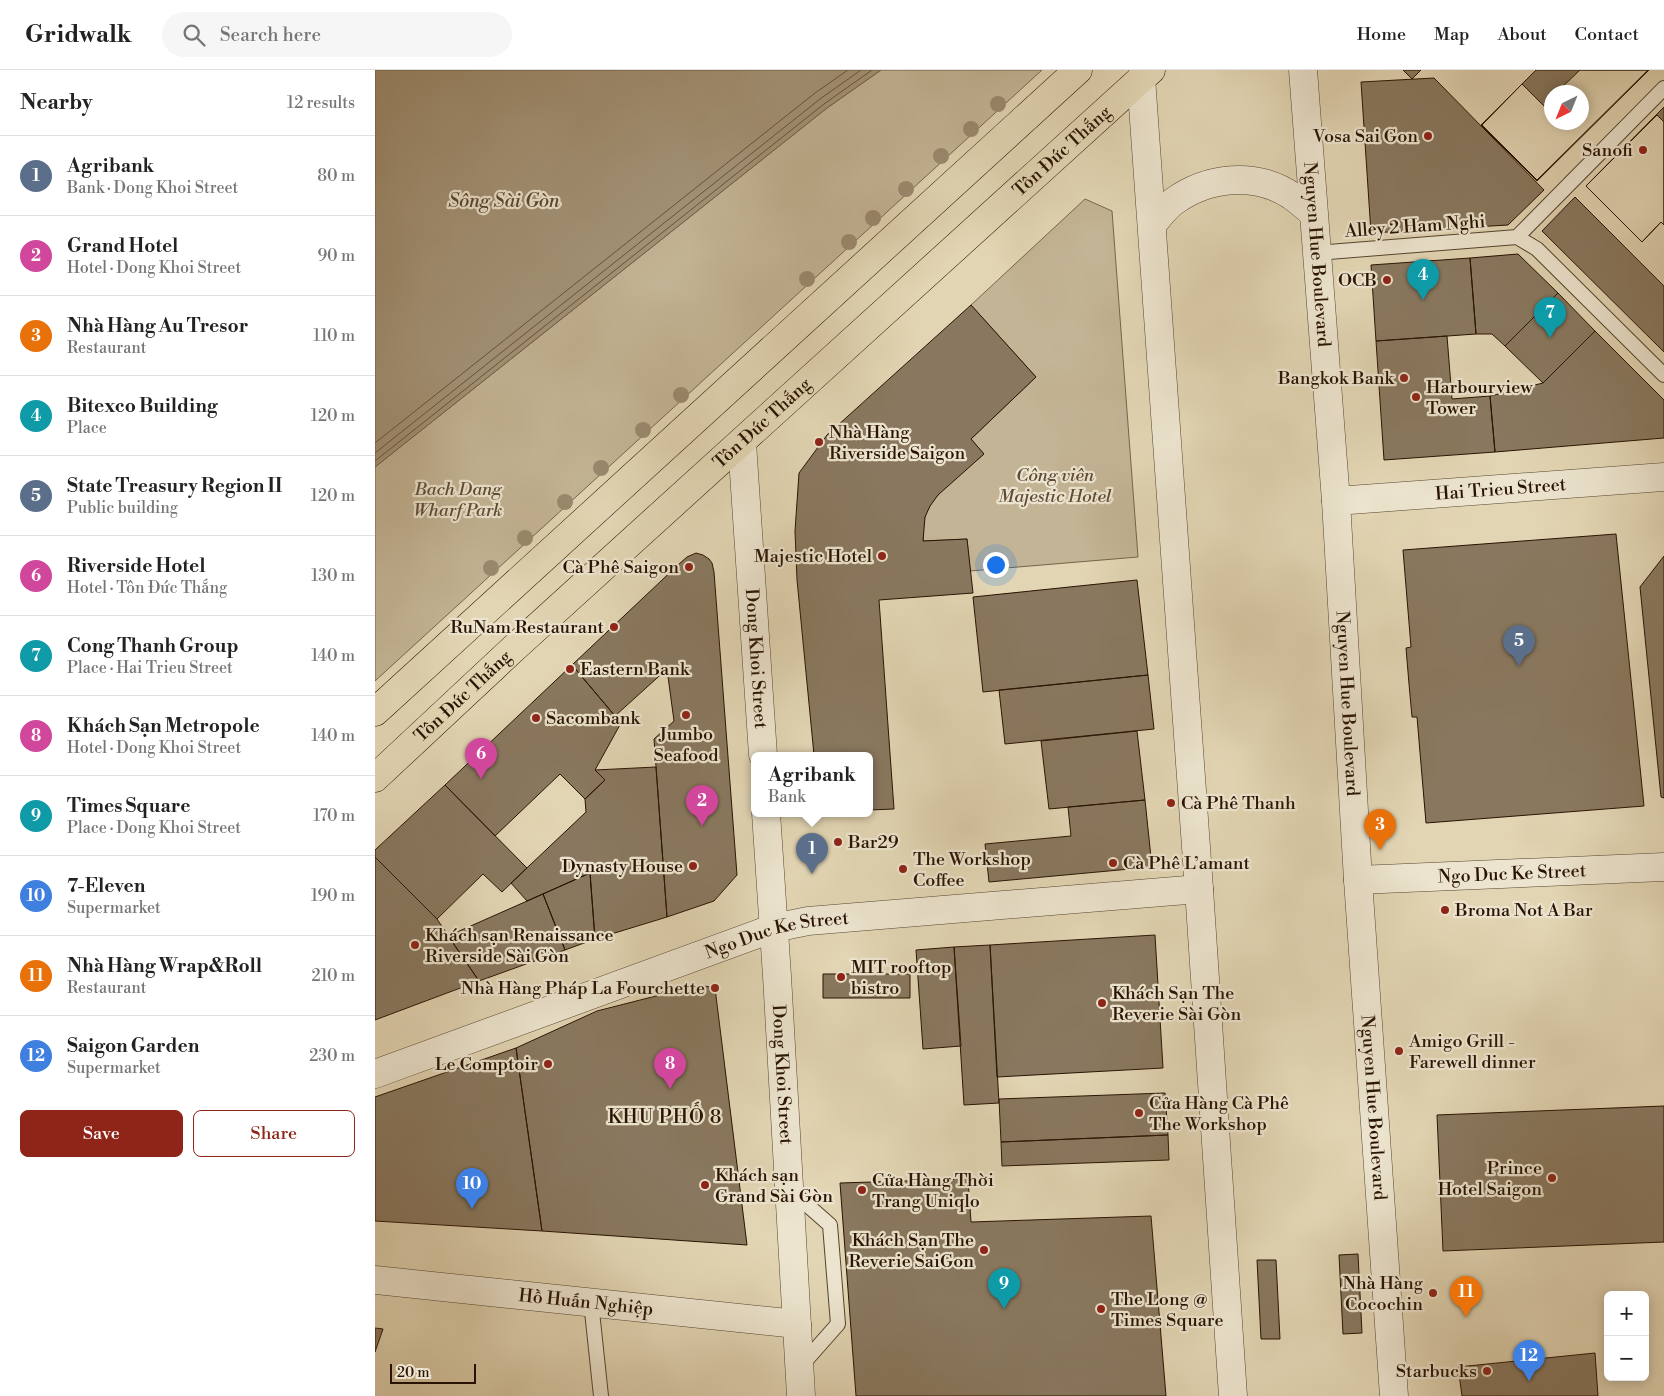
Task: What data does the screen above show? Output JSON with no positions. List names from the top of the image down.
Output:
{
  "streets": {
    "main road": ["Tôn Ðức Thắng"],
    "street": [
      "Nguyen Hue Boulevard",
      "Hai Trieu Street",
      "Dong Khoi Street",
      "Ngo Duc Ke Street",
      "Hồ Huấn Nghiệp"
    ],
    "lane": ["Alley 2 Ham Nghi"]
  },
  "crossings": [
    ["Tôn Ðức Thắng", "Dong Khoi Street"],
    ["Alley 2 Ham Nghi", "Nguyen Hue Boulevard"],
    ["Nguyen Hue Boulevard", "Hai Trieu Street"],
    ["Nguyen Hue Boulevard", "Ngo Duc Ke Street"],
    ["Dong Khoi Street", "Ngo Duc Ke Street"],
    ["Dong Khoi Street", "Hồ Huấn Nghiệp"]
  ],
  "districts": ["KHU PHỐ 8"],
  "water": ["Sông Sài Gòn"],
  "parks": ["Công viên Majestic Hotel", "Bach Dang Wharf Park"],
  "places": [
    "Vosa Sai Gon",
    "Sanofi",
    "OCB",
    "Bangkok Bank",
    "Harbourview Tower",
    "Nhà Hàng Riverside Saigon",
    "Majestic Hotel",
    "Cà Phê Saigon",
    "RuNam Restaurant",
    "Eastern Bank",
    "Jumbo Seafood",
    "Sacombank",
    "Cà Phê Thanh",
    "Bar29",
    "Cà Phê L’amant",
    "Dynasty House",
    "The Workshop Coffee",
    "Broma Not A Bar",
    "Khách sạn Renaissance Riverside Sài Gòn",
    "MIT rooftop bistro",
    "Nhà Hàng Pháp La Fourchette",
    "Khách Sạn The Reverie Sài Gòn",
    "Amigo Grill - Farewell dinner",
    "Le Comptoir",
    "Cửa Hàng Cà Phê The Workshop",
    "Prince Hotel Saigon",
    "Khách sạn Grand Sài Gòn",
    "Cửa Hàng Thời Trang Uniqlo",
    "Khách Sạn The Reverie SaiGon",
    "Nhà Hàng Cocochin",
    "The Long @ Times Square",
    "Starbucks"
  ],
  "scale_bar": "20 m",
  "north": "bottom left",
  "page": {
    "header": "Gridwalk",
    "search": "Search here",
    "nav": [
      "Home",
      "Map",
      "About",
      "Contact"
    ],
    "heading": ["Nearby", "12 results"],
    "list": [
      {
        "mark": "1",
        "name": "Agribank",
        "note": "Bank · Dong Khoi Street",
        "value": "80 m"
      },
      {
        "mark": "2",
        "name": "Grand Hotel",
        "note": "Hotel · Dong Khoi Street",
        "value": "90 m"
      },
      {
        "mark": "3",
        "name": "Nhà Hàng Au Tresor",
        "note": "Restaurant",
        "value": "110 m"
      },
      {
        "mark": "4",
        "name": "Bitexco Building",
        "note": "Place",
        "value": "120 m"
      },
      {
        "mark": "5",
        "name": "State Treasury Region II",
        "note": "Public building",
        "value": "120 m"
      },
      {
        "mark": "6",
        "name": "Riverside Hotel",
        "note": "Hotel · Tôn Ðức Thắng",
        "value": "130 m"
      },
      {
        "mark": "7",
        "name": "Cong Thanh Group",
        "note": "Place · Hai Trieu Street",
        "value": "140 m"
      },
      {
        "mark": "8",
        "name": "Khách Sạn Metropole",
        "note": "Hotel · Dong Khoi Street",
        "value": "140 m"
      },
      {
        "mark": "9",
        "name": "Times Square",
        "note": "Place · Dong Khoi Street",
        "value": "170 m"
      },
      {
        "mark": "10",
        "name": "7-Eleven",
        "note": "Supermarket",
        "value": "190 m"
      },
      {
        "mark": "11",
        "name": "Nhà Hàng Wrap&Roll",
        "note": "Restaurant",
        "value": "210 m"
      },
      {
        "mark": "12",
        "name": "Saigon Garden",
        "note": "Supermarket",
        "value": "230 m"
      }
    ],
    "pins": [
      "4",
      "7",
      "5",
      "6",
      "2",
      "3",
      "1",
      "8",
      "10",
      "9",
      "11",
      "12"
    ],
    "popup": ["Agribank", "Bank"],
    "buttons": ["Save", "Share"],
    "map_buttons": ["+", "−"],
    "scale": "20 m"
  }
}
